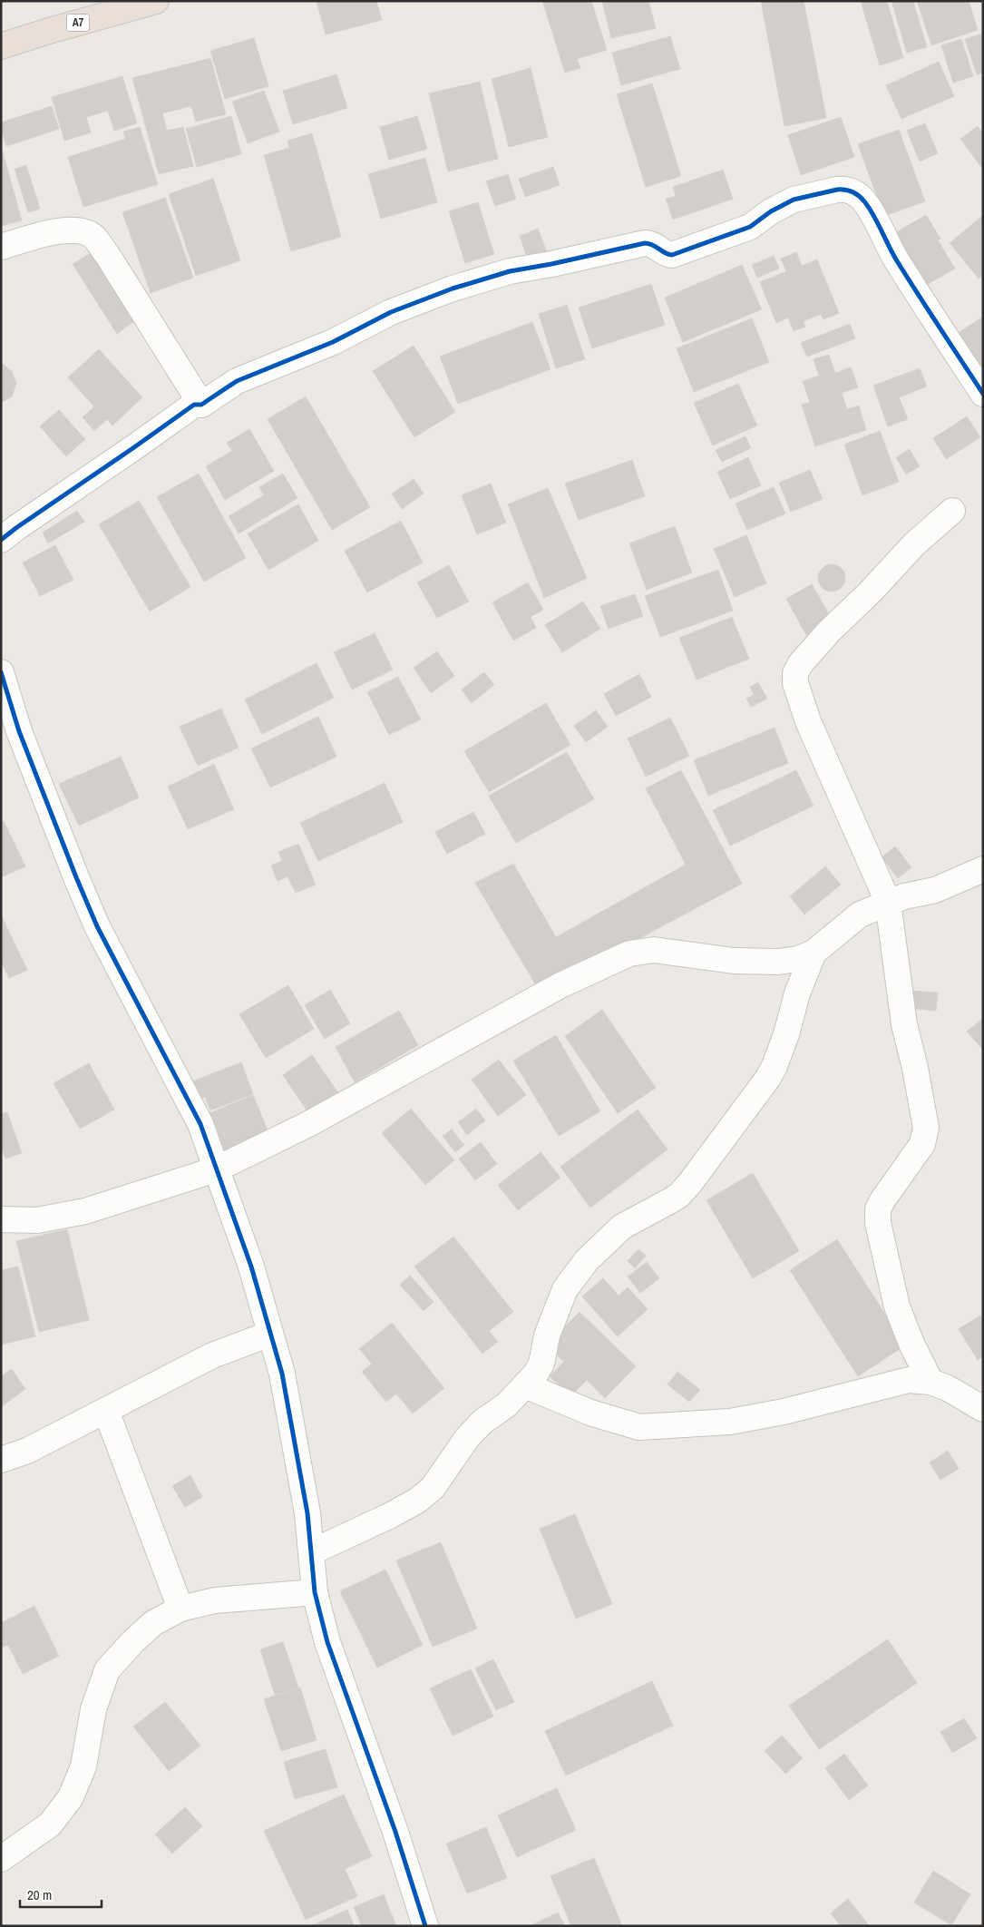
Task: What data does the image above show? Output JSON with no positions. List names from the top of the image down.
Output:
{
  "streets": {
    "highway": ["A7"]
  },
  "scale_bar": "20 m"
}
